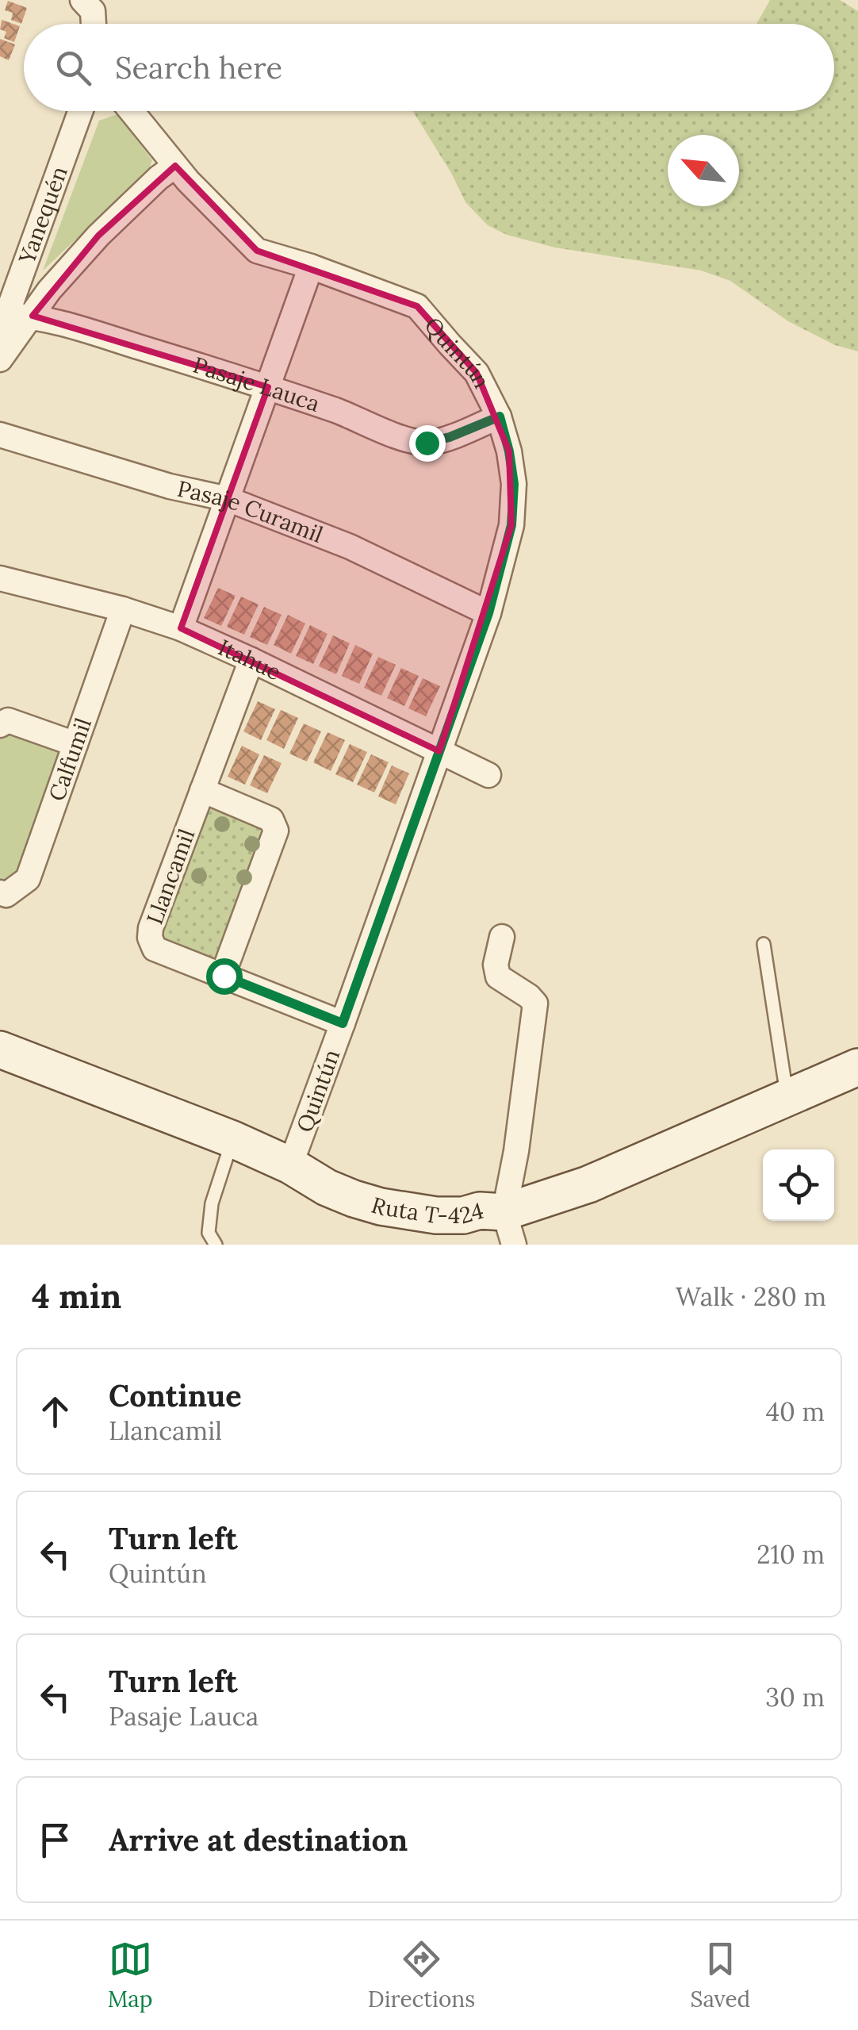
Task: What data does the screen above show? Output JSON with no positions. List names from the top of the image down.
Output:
{
  "streets": {
    "street": [
      "Yanequén",
      "Quintún",
      "Pasaje Lauca",
      "Pasaje Curamil",
      "Itahue",
      "Calfumil",
      "Llancamil",
      "Ruta T-424"
    ]
  },
  "crossings": [
    ["Yanequén", "Pasaje Lauca"],
    ["Quintún", "Pasaje Lauca"],
    ["Quintún", "Pasaje Curamil"],
    ["Quintún", "Itahue"],
    ["Quintún", "Llancamil"],
    ["Quintún", "Ruta T-424"],
    ["Itahue", "Calfumil"],
    ["Itahue", "Llancamil"]
  ],
  "north": "top left",
  "page": {
    "search": "Search here",
    "heading": ["4 min", "Walk · 280 m"],
    "list": [
      ["Continue", "Llancamil", "40 m"],
      ["Turn left", "Quintún", "210 m"],
      ["Turn left", "Pasaje Lauca", "30 m"],
      "Arrive at destination"
    ],
    "nav": ["Map", "Directions", "Saved"]
  }
}
